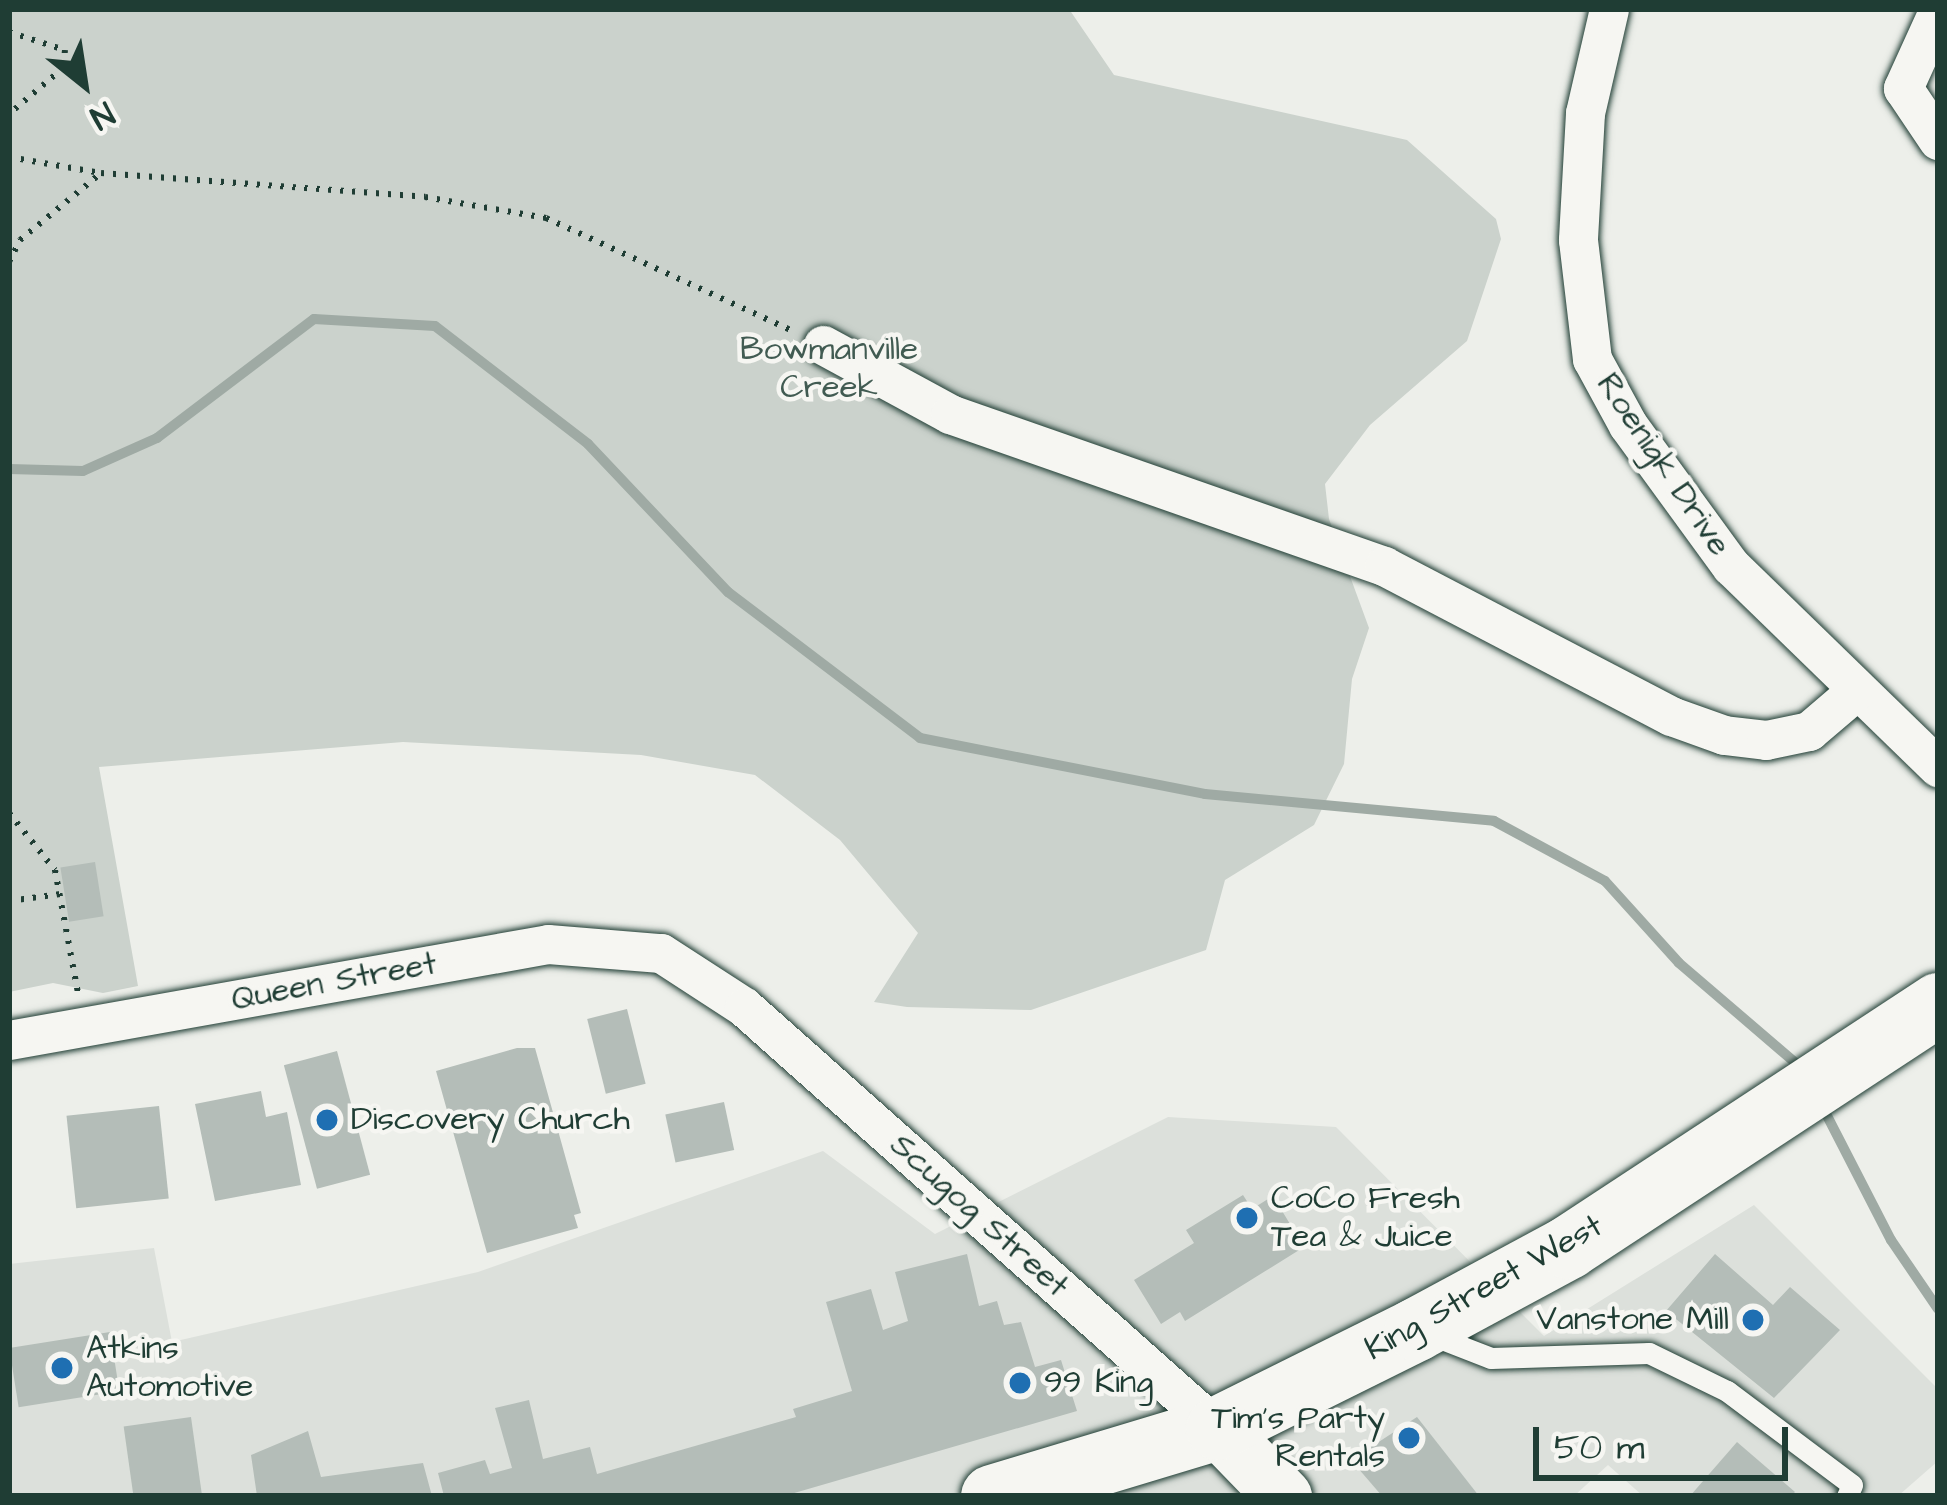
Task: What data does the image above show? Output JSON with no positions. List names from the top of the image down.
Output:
{
  "streets": {
    "main road": ["King Street West"],
    "street": ["Roenigk Drive", "Queen Street", "Scugog Street"]
  },
  "crossings": [
    ["Queen Street", "Scugog Street"],
    ["Scugog Street", "King Street West"]
  ],
  "parks": ["Bowmanville Creek"],
  "places": [
    "Discovery Church",
    "CoCo Fresh Tea & Juice",
    "Vanstone Mill",
    "Atkins Automotive",
    "99 King",
    "Tim's Party Rentals"
  ],
  "scale_bar": "50 m",
  "north": "bottom right"
}
